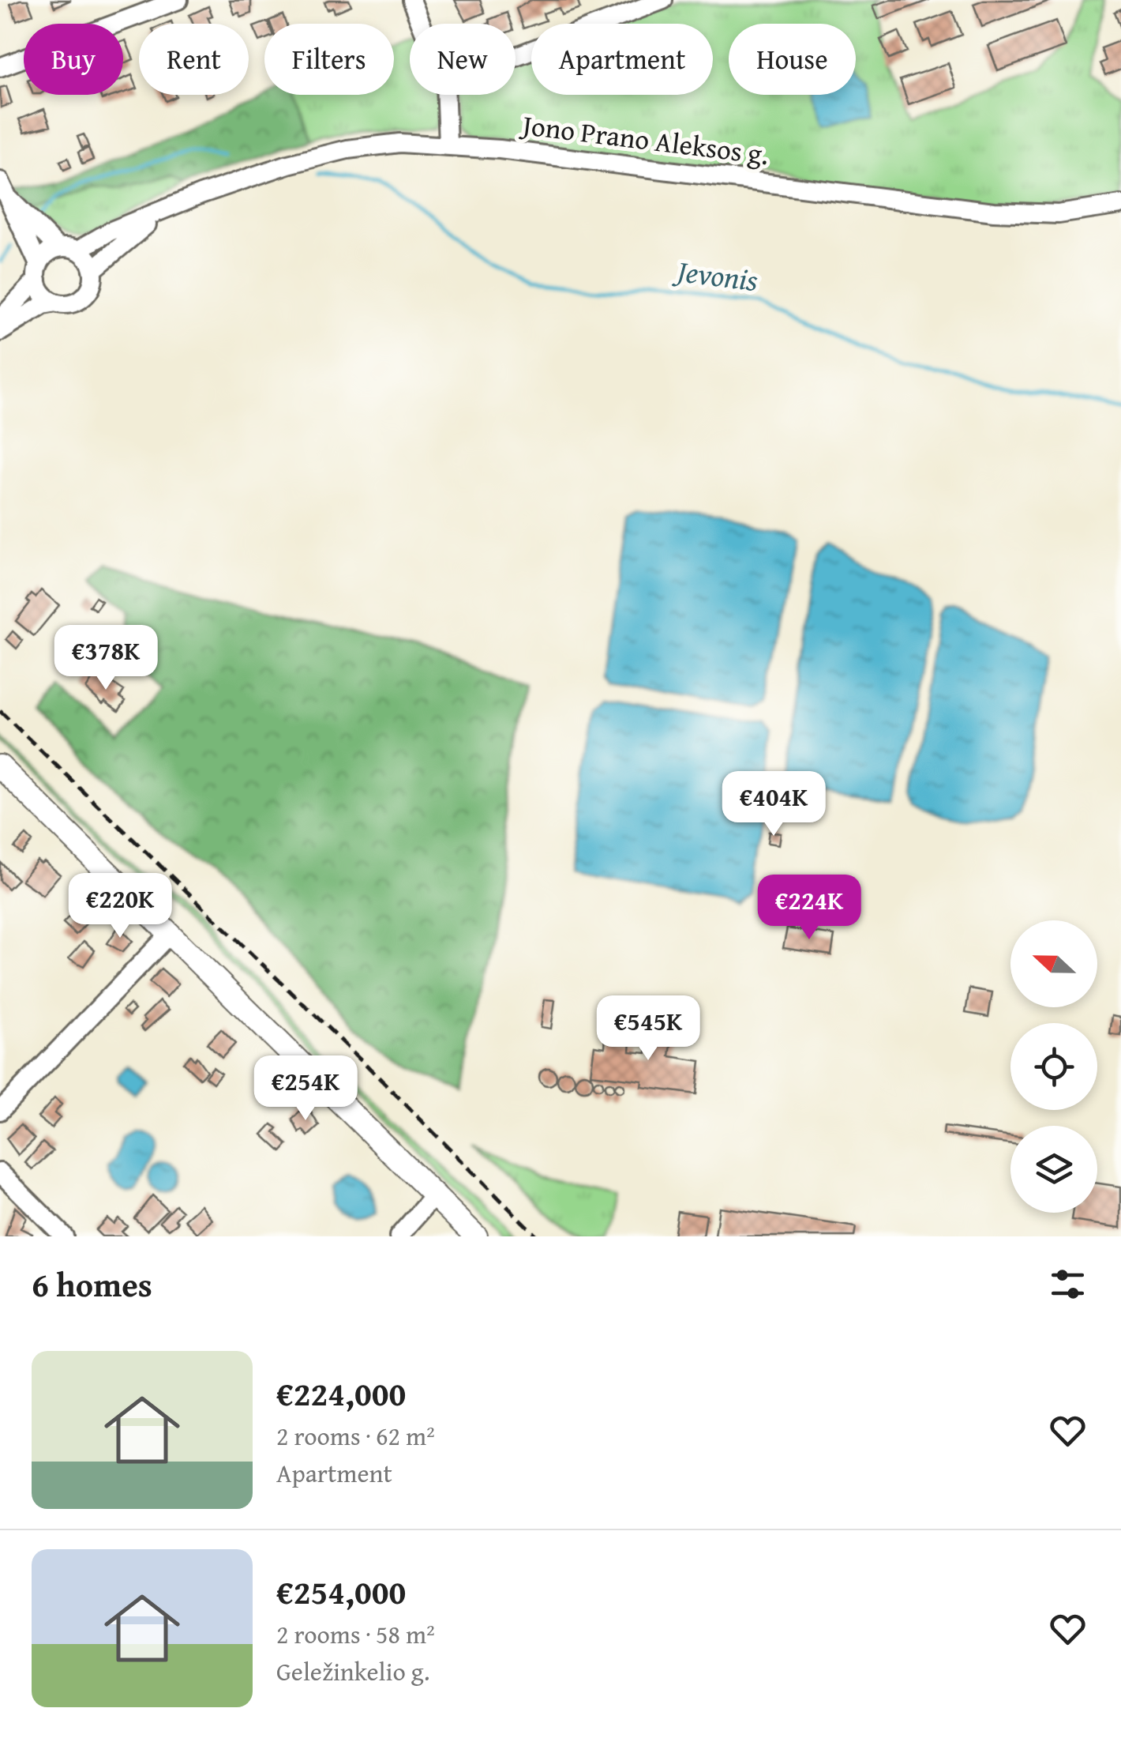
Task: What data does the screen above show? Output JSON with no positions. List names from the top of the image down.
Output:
{
  "streets": {
    "street": ["Jono Prano Aleksos g."]
  },
  "water": ["Jevonis"],
  "north": "left",
  "page": {
    "chip": [
      "Buy",
      "Rent",
      "Filters",
      "New",
      "Apartment",
      "House"
    ],
    "price": [
      "€378K",
      "€404K",
      "€220K",
      "€224K",
      "€545K",
      "€254K"
    ],
    "heading": "6 homes",
    "list": [
      {
        "name": "€224,000",
        "note": "2 rooms · 62 m² · Apartment"
      },
      {
        "name": "€254,000",
        "note": "2 rooms · 58 m² · Geležinkelio g."
      }
    ]
  }
}
